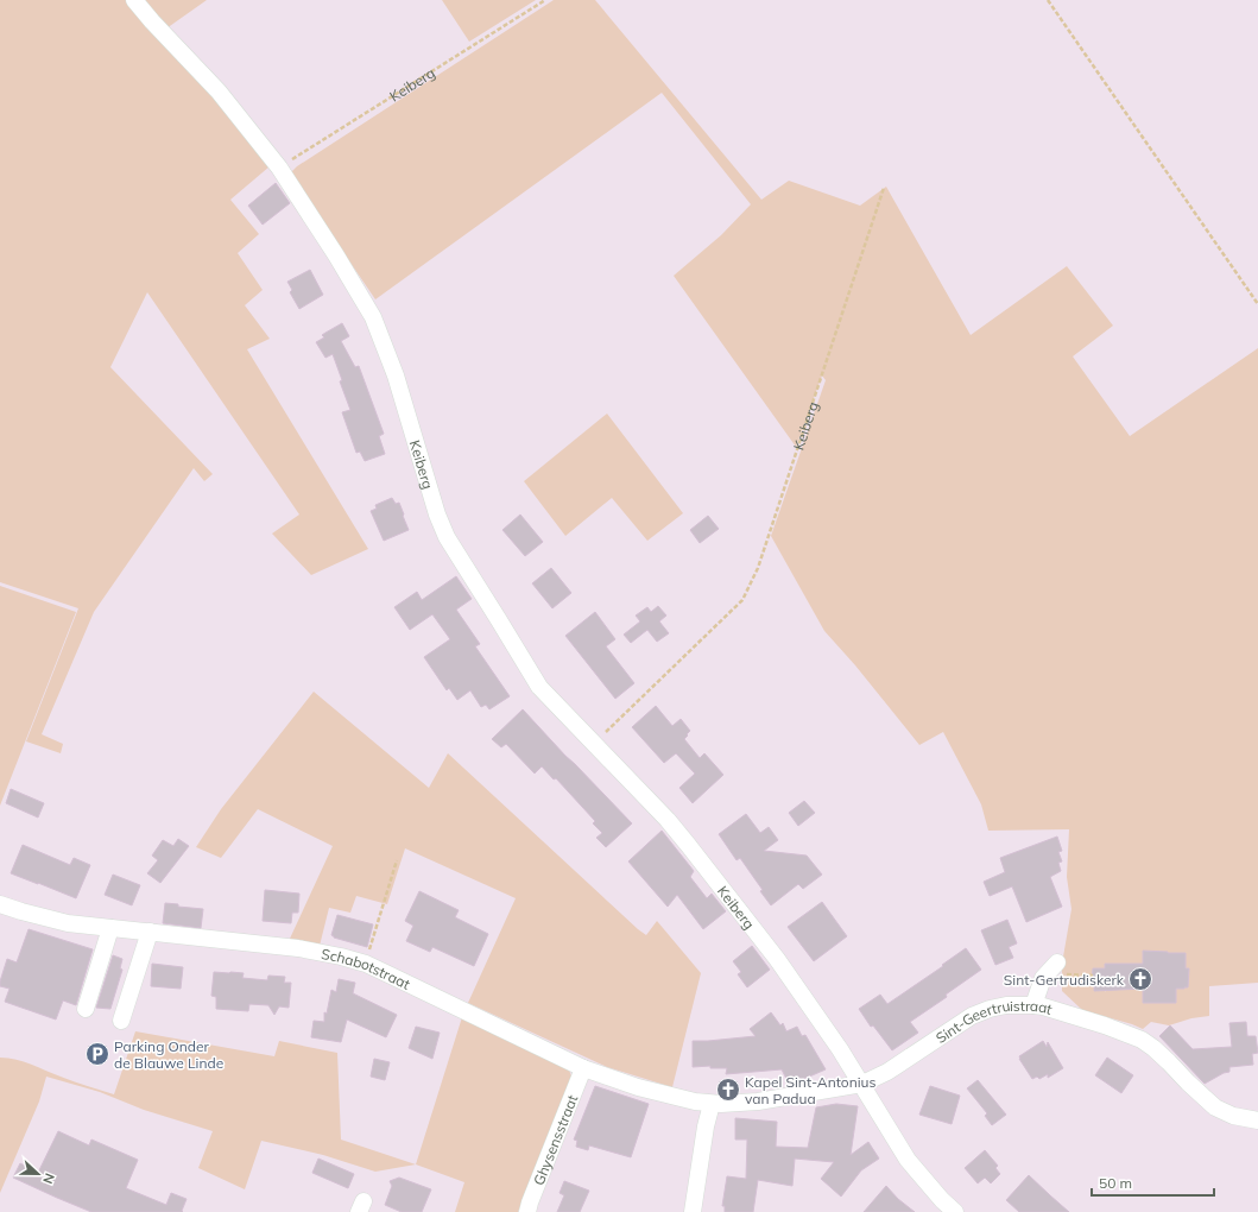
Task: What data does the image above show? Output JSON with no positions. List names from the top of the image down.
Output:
{
  "streets": {
    "street": [
      "Keiberg",
      "Schabotstraat",
      "Sint-Geertruistraat",
      "Ghysensstraat"
    ]
  },
  "crossings": [
    ["Keiberg", "Sint-Geertruistraat"],
    ["Schabotstraat", "Sint-Geertruistraat"],
    ["Schabotstraat", "Ghysensstraat"]
  ],
  "places": {
    "church": ["Sint-Gertrudiskerk", "Kapel Sint-Antonius van Padua"],
    "parking": ["Parking Onder de Blauwe Linde"]
  },
  "scale_bar": "50 m",
  "north": "right"
}
